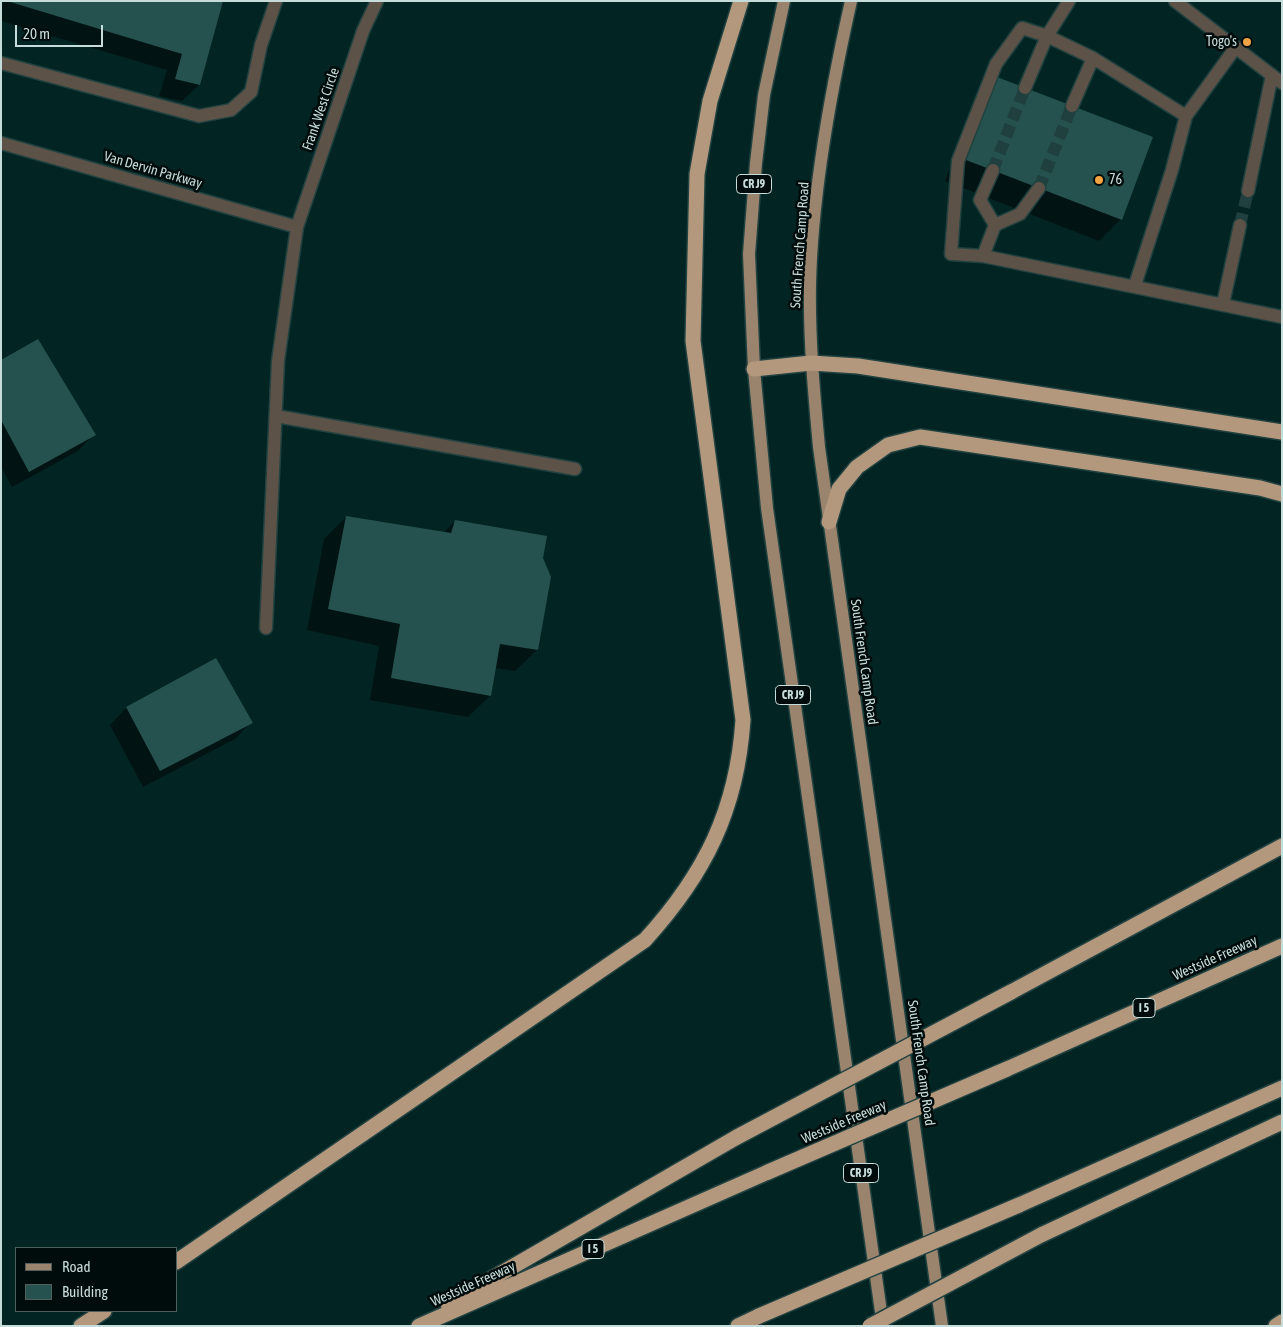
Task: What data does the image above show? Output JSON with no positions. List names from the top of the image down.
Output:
{
  "streets": {
    "highway": ["Westside Freeway", "I 5"],
    "main road": ["CR J9", "South French Camp Road"],
    "street": ["Frank West Circle", "Van Dervin Parkway"]
  },
  "crossings": [
    ["Frank West Circle", "Van Dervin Parkway"]
  ],
  "places": ["Togo's", "76"],
  "legend": ["Road", "Building"],
  "scale_bar": "20 m"
}
